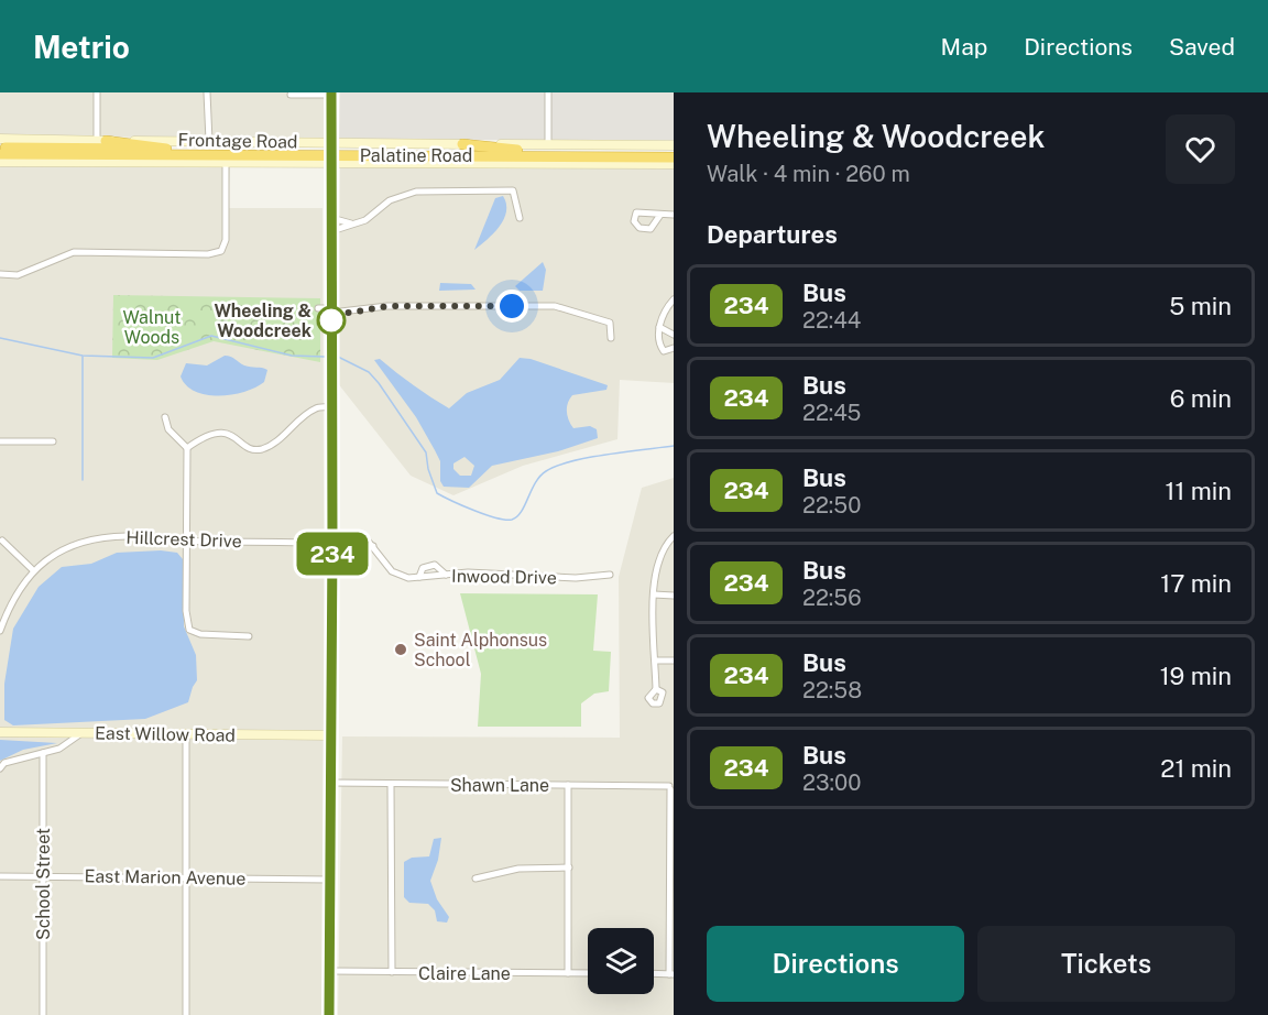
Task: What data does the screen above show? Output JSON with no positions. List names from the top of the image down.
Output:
{
  "streets": {
    "highway": ["Palatine Road"],
    "street": [
      "Frontage Road",
      "Hillcrest Drive",
      "Inwood Drive",
      "East Willow Road",
      "Shawn Lane",
      "East Marion Avenue",
      "School Street",
      "Claire Lane"
    ]
  },
  "crossings": [
    ["Frontage Road", "Palatine Road"],
    ["Hillcrest Drive", "Inwood Drive"],
    ["East Marion Avenue", "School Street"]
  ],
  "parks": ["Walnut Woods"],
  "places": ["Wheeling & Woodcreek", "Saint Alphonsus School"],
  "lines": ["bus line 234"],
  "page": {
    "header": "Metrio",
    "nav": ["Map", "Directions", "Saved"],
    "on_map": "234",
    "heading": [
      ["Wheeling & Woodcreek", "Walk · 4 min · 260 m"],
      "Departures"
    ],
    "list": [
      {
        "mark": "234",
        "name": "Bus",
        "note": "22:44",
        "value": "5 min"
      },
      {
        "mark": "234",
        "name": "Bus",
        "note": "22:45",
        "value": "6 min"
      },
      {
        "mark": "234",
        "name": "Bus",
        "note": "22:50",
        "value": "11 min"
      },
      {
        "mark": "234",
        "name": "Bus",
        "note": "22:56",
        "value": "17 min"
      },
      {
        "mark": "234",
        "name": "Bus",
        "note": "22:58",
        "value": "19 min"
      },
      {
        "mark": "234",
        "name": "Bus",
        "note": "23:00",
        "value": "21 min"
      }
    ],
    "buttons": ["Directions", "Tickets"]
  }
}
